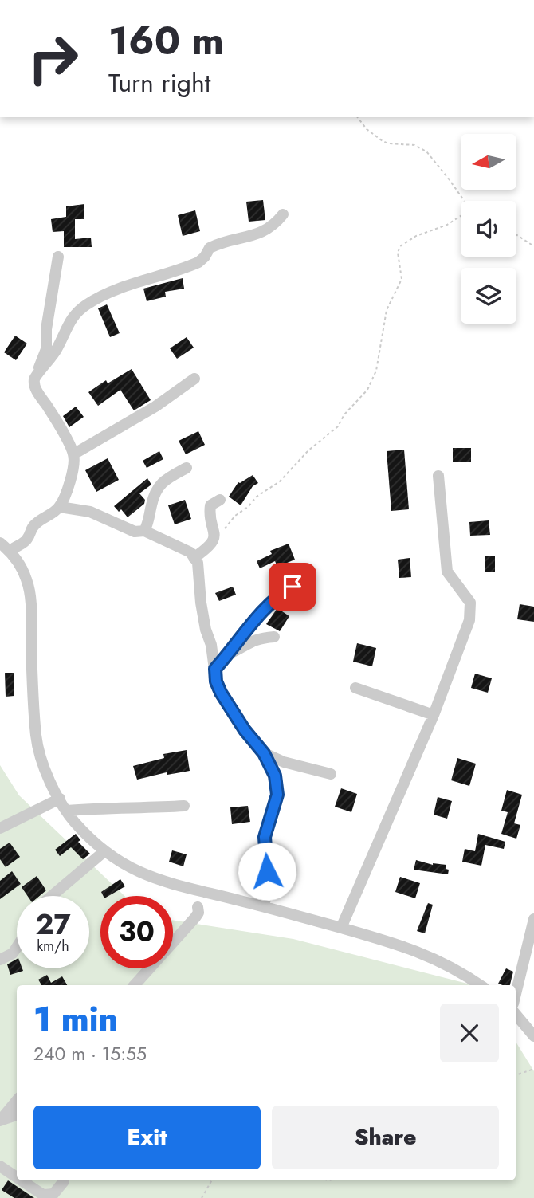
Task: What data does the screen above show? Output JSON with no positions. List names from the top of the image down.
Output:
{
  "north": "left",
  "page": {
    "turn": ["160 m", "Turn right"],
    "speed": "27 km/h",
    "limit": "30",
    "heading": ["1 min", "240 m · 15:55"],
    "buttons": ["Exit", "Share"]
  }
}
